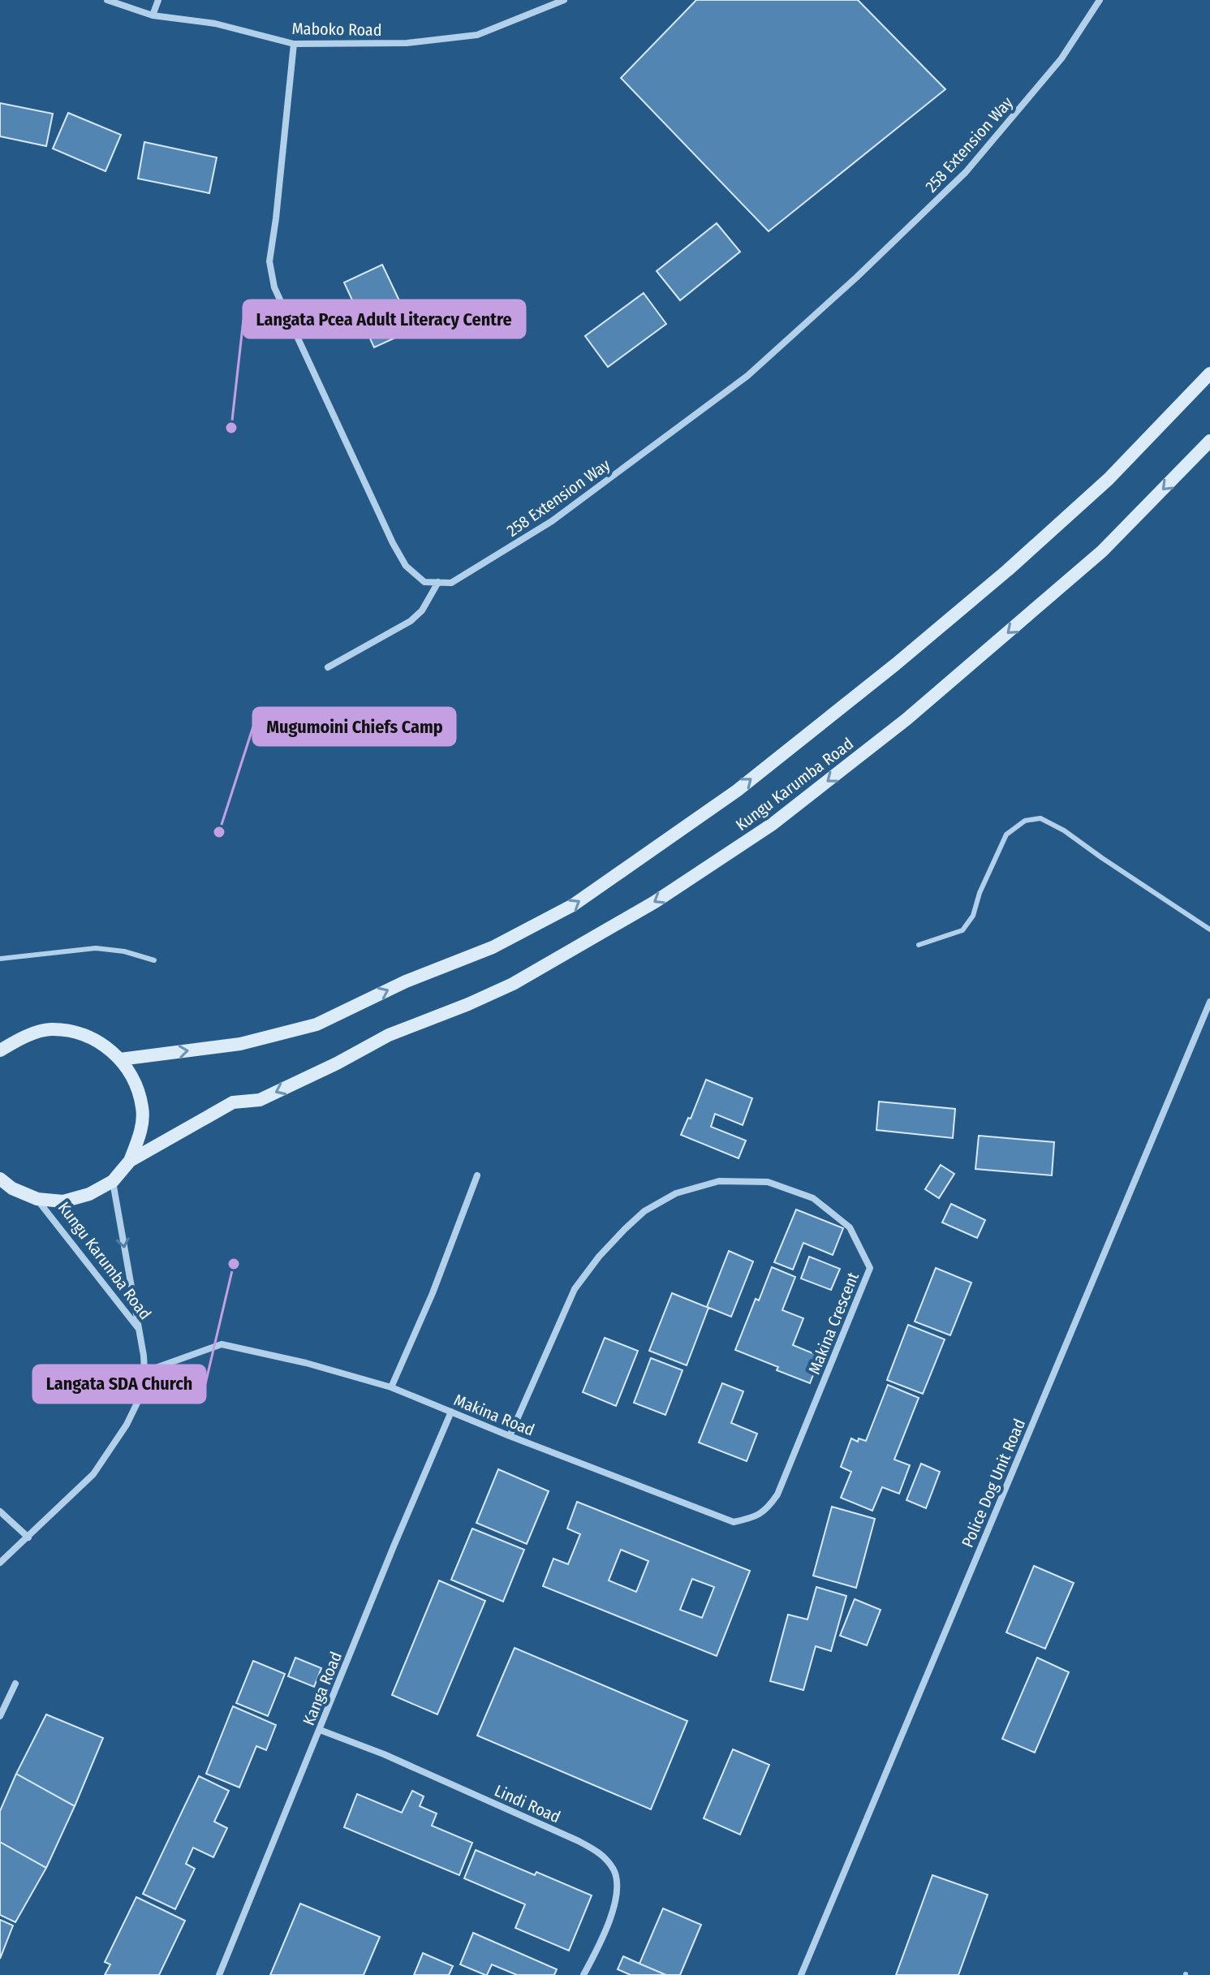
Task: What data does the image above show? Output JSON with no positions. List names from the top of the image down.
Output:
{
  "streets": {
    "main road": ["Kungu Karumba Road"],
    "street": [
      "Maboko Road",
      "258 Extension Way",
      "Makina Crescent",
      "Makina Road",
      "Police Dog Unit Road",
      "Kanga Road",
      "Lindi Road"
    ]
  },
  "crossings": [
    ["Kungu Karumba Road", "Makina Road"],
    ["Makina Crescent", "Makina Road"],
    ["Makina Road", "Kanga Road"],
    ["Kanga Road", "Lindi Road"]
  ],
  "places": ["Langata Pcea Adult Literacy Centre", "Mugumoini Chiefs Camp", "Langata SDA Church"]
}
